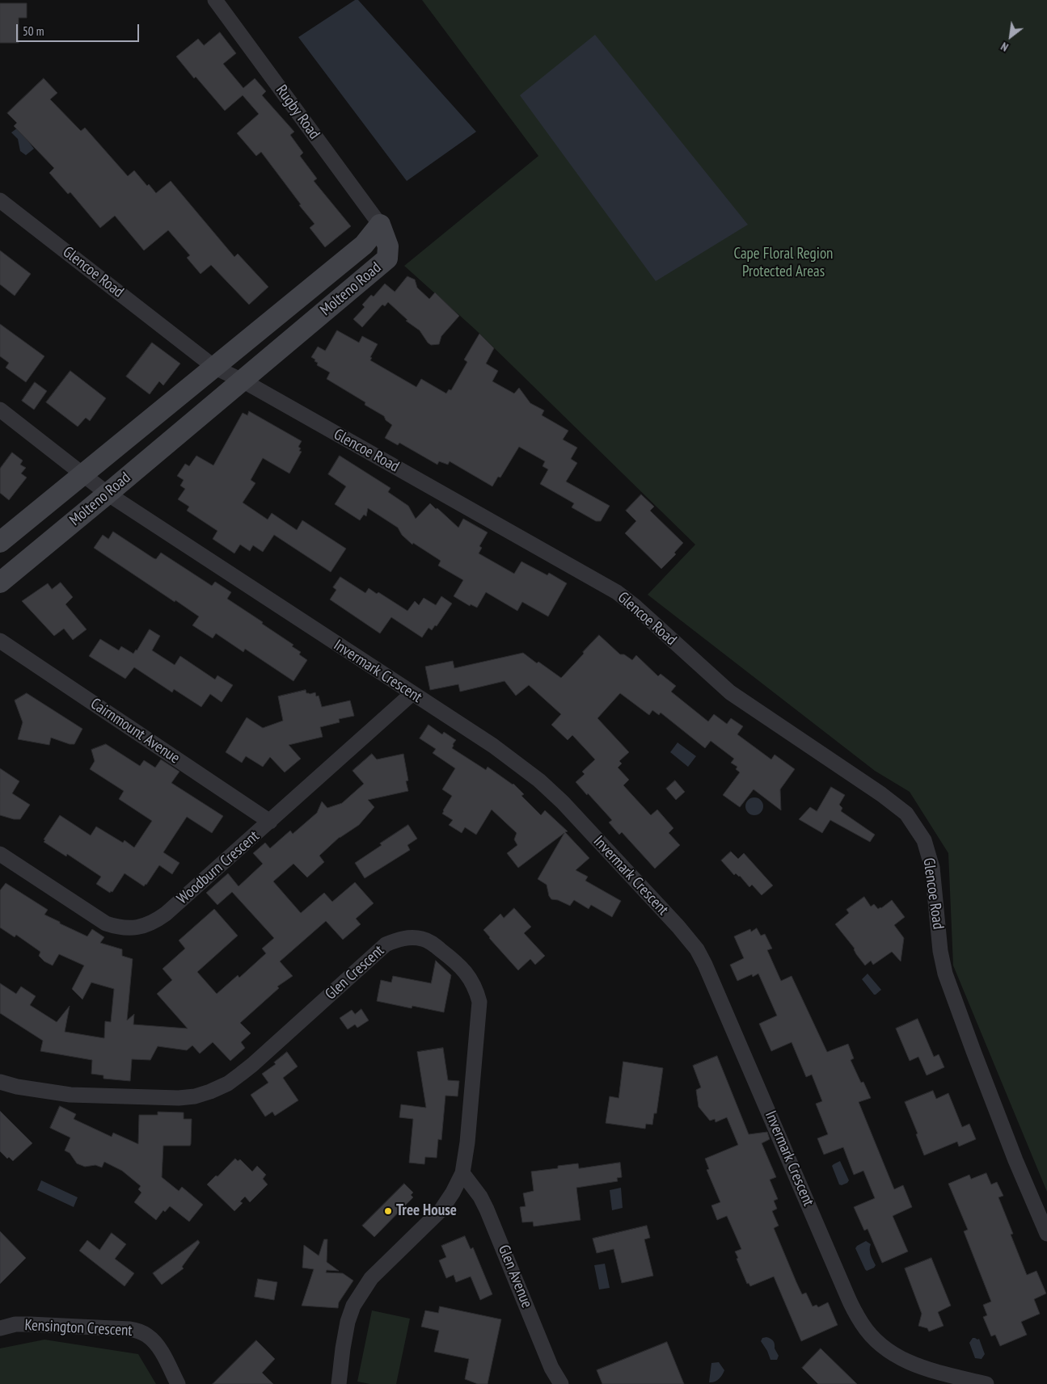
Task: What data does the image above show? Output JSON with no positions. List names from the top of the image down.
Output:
{
  "streets": {
    "street": [
      "Rugby Road",
      "Glencoe Road",
      "Molteno Road",
      "Invermark Crescent",
      "Cairnmount Avenue",
      "Woodburn Crescent",
      "Glen Crescent",
      "Glen Avenue",
      "Kensington Crescent"
    ]
  },
  "crossings": [
    ["Rugby Road", "Molteno Road"],
    ["Glencoe Road", "Molteno Road"],
    ["Molteno Road", "Invermark Crescent"],
    ["Invermark Crescent", "Woodburn Crescent"],
    ["Cairnmount Avenue", "Woodburn Crescent"],
    ["Glen Crescent", "Glen Avenue"]
  ],
  "parks": ["Cape Floral Region Protected Areas"],
  "places": ["Tree House"],
  "scale_bar": "50 m",
  "north": "bottom left"
}
